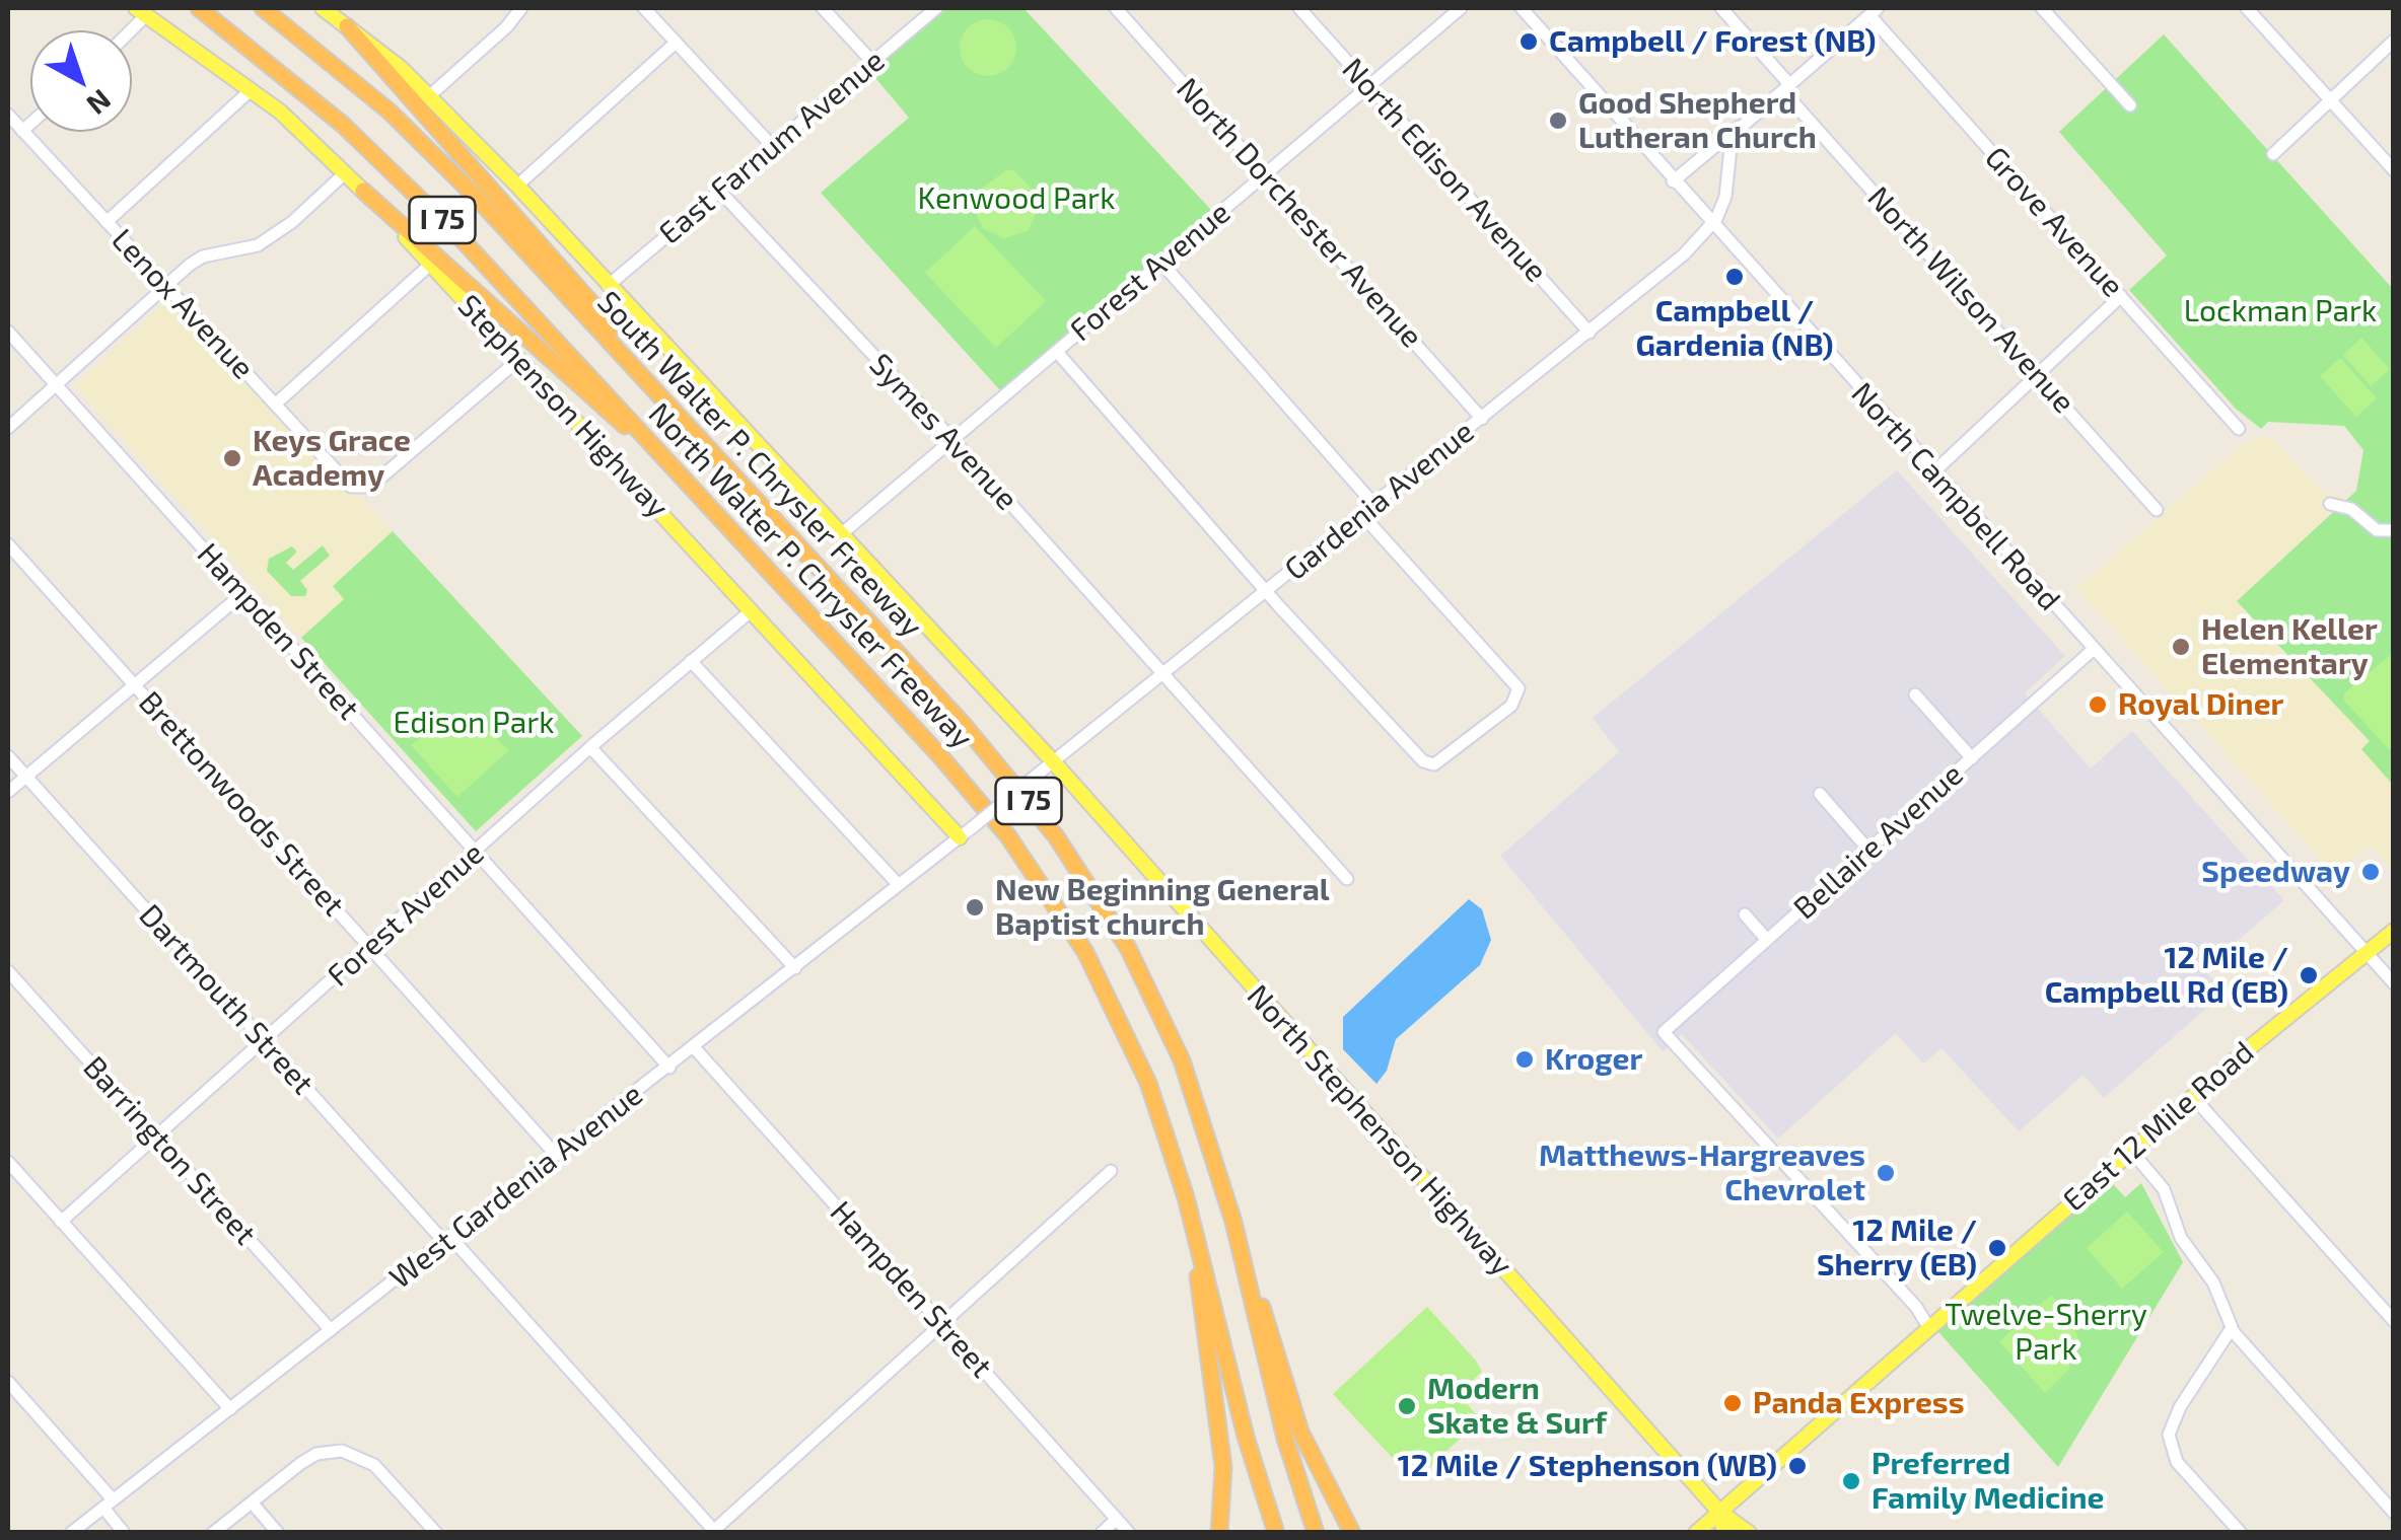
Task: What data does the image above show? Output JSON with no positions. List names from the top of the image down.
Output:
{
  "streets": {
    "highway": ["I 75", "South Walter P. Chrysler Freeway", "North Walter P. Chrysler Freeway"],
    "main road": ["Stephenson Highway", "East 12 Mile Road", "North Stephenson Highway"],
    "street": [
      "East Farnum Avenue",
      "North Edison Avenue",
      "North Dorchester Avenue",
      "Grove Avenue",
      "Forest Avenue",
      "North Wilson Avenue",
      "Lenox Avenue",
      "Symes Avenue",
      "North Campbell Road",
      "Gardenia Avenue",
      "Hampden Street",
      "Brettonwoods Street",
      "Bellaire Avenue",
      "Dartmouth Street",
      "Barrington Street",
      "West Gardenia Avenue"
    ]
  },
  "crossings": [
    ["East Farnum Avenue", "Symes Avenue"],
    ["East Farnum Avenue", "North Stephenson Highway"],
    ["North Edison Avenue", "Forest Avenue"],
    ["North Edison Avenue", "Gardenia Avenue"],
    ["North Dorchester Avenue", "Forest Avenue"],
    ["North Dorchester Avenue", "Gardenia Avenue"],
    ["Forest Avenue", "Stephenson Highway"],
    ["Forest Avenue", "Symes Avenue"],
    ["Forest Avenue", "Hampden Street"],
    ["Forest Avenue", "Brettonwoods Street"],
    ["Forest Avenue", "Dartmouth Street"],
    ["Forest Avenue", "North Stephenson Highway"],
    ["Forest Avenue", "Barrington Street"],
    ["Lenox Avenue", "Stephenson Highway"],
    ["Stephenson Highway", "Gardenia Avenue"],
    ["Stephenson Highway", "West Gardenia Avenue"],
    ["Symes Avenue", "Gardenia Avenue"],
    ["North Campbell Road", "Gardenia Avenue"],
    ["North Campbell Road", "Bellaire Avenue"],
    ["North Campbell Road", "East 12 Mile Road"],
    ["Gardenia Avenue", "North Stephenson Highway"],
    ["Gardenia Avenue", "West Gardenia Avenue"],
    ["Hampden Street", "West Gardenia Avenue"],
    ["Brettonwoods Street", "West Gardenia Avenue"],
    ["Bellaire Avenue", "East 12 Mile Road"],
    ["Dartmouth Street", "West Gardenia Avenue"],
    ["East 12 Mile Road", "North Stephenson Highway"],
    ["Barrington Street", "West Gardenia Avenue"]
  ],
  "parks": [
    "Kenwood Park",
    "Lockman Park",
    "Edison Park",
    "Twelve-Sherry Park"
  ],
  "places": [
    "Campbell / Forest (NB)",
    "Good Shepherd Lutheran Church",
    "Campbell / Gardenia (NB)",
    "Keys Grace Academy",
    "Helen Keller Elementary",
    "Royal Diner",
    "Speedway",
    "New Beginning General Baptist church",
    "12 Mile / Campbell Rd (EB)",
    "Kroger",
    "Matthews-Hargreaves Chevrolet",
    "12 Mile / Sherry (EB)",
    "Panda Express",
    "Modern Skate & Surf",
    "12 Mile / Stephenson (WB)",
    "Preferred Family Medicine"
  ],
  "north": "bottom right"
}
